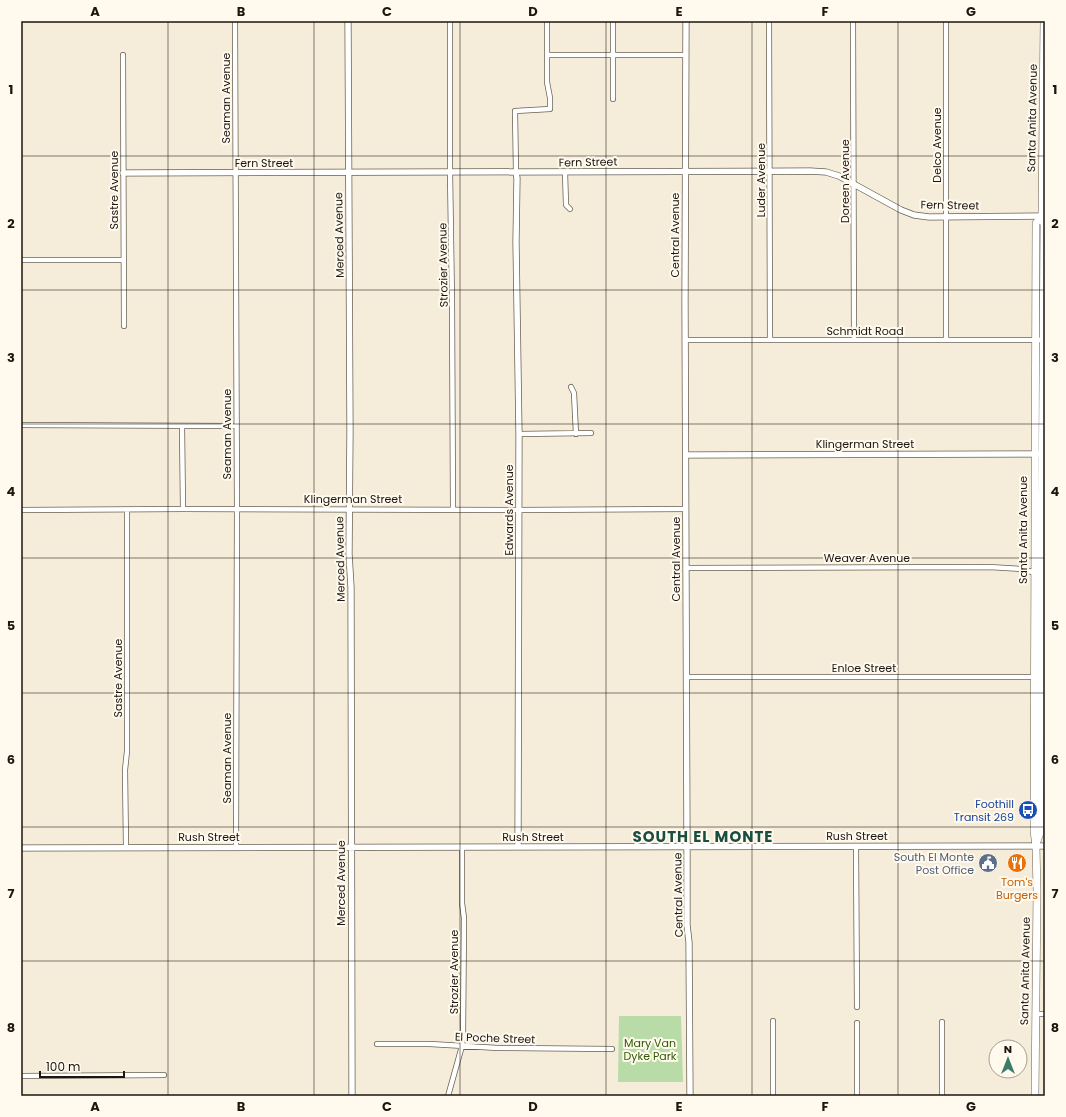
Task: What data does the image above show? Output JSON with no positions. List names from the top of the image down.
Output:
{
  "streets": {
    "main road": ["Santa Anita Avenue"],
    "street": [
      "Seaman Avenue",
      "Delco Avenue",
      "Fern Street",
      "Luder Avenue",
      "Doreen Avenue",
      "Sastre Avenue",
      "Merced Avenue",
      "Central Avenue",
      "Strozier Avenue",
      "Schmidt Road",
      "Klingerman Street",
      "Edwards Avenue",
      "Weaver Avenue",
      "Enloe Street",
      "Rush Street",
      "El Poche Street"
    ]
  },
  "crossings": [
    ["Seaman Avenue", "Fern Street"],
    ["Seaman Avenue", "Klingerman Street"],
    ["Seaman Avenue", "Rush Street"],
    ["Santa Anita Avenue", "Fern Street"],
    ["Santa Anita Avenue", "Schmidt Road"],
    ["Santa Anita Avenue", "Klingerman Street"],
    ["Santa Anita Avenue", "Weaver Avenue"],
    ["Santa Anita Avenue", "Enloe Street"],
    ["Santa Anita Avenue", "Rush Street"],
    ["Delco Avenue", "Fern Street"],
    ["Delco Avenue", "Schmidt Road"],
    ["Fern Street", "Luder Avenue"],
    ["Fern Street", "Doreen Avenue"],
    ["Fern Street", "Sastre Avenue"],
    ["Fern Street", "Merced Avenue"],
    ["Fern Street", "Central Avenue"],
    ["Fern Street", "Strozier Avenue"],
    ["Fern Street", "Edwards Avenue"],
    ["Luder Avenue", "Schmidt Road"],
    ["Doreen Avenue", "Schmidt Road"],
    ["Sastre Avenue", "Klingerman Street"],
    ["Sastre Avenue", "Rush Street"],
    ["Merced Avenue", "Klingerman Street"],
    ["Merced Avenue", "Rush Street"],
    ["Central Avenue", "Schmidt Road"],
    ["Central Avenue", "Klingerman Street"],
    ["Central Avenue", "Weaver Avenue"],
    ["Central Avenue", "Enloe Street"],
    ["Central Avenue", "Rush Street"],
    ["Strozier Avenue", "Klingerman Street"],
    ["Strozier Avenue", "Rush Street"],
    ["Strozier Avenue", "El Poche Street"],
    ["Klingerman Street", "Edwards Avenue"],
    ["Edwards Avenue", "Rush Street"]
  ],
  "districts": ["SOUTH EL MONTE"],
  "parks": ["Mary Van Dyke Park"],
  "places": {
    "bus stop": ["Foothill Transit 269"],
    "public building": ["South El Monte Post Office"],
    "restaurant": ["Tom's Burgers"]
  },
  "scale_bar": "100 m",
  "north": "top",
  "grid": {
    "columns": [
      "A",
      "B",
      "C",
      "D",
      "E",
      "F",
      "G"
    ],
    "rows": [
      "1",
      "2",
      "3",
      "4",
      "5",
      "6",
      "7",
      "8"
    ]
  }
}
